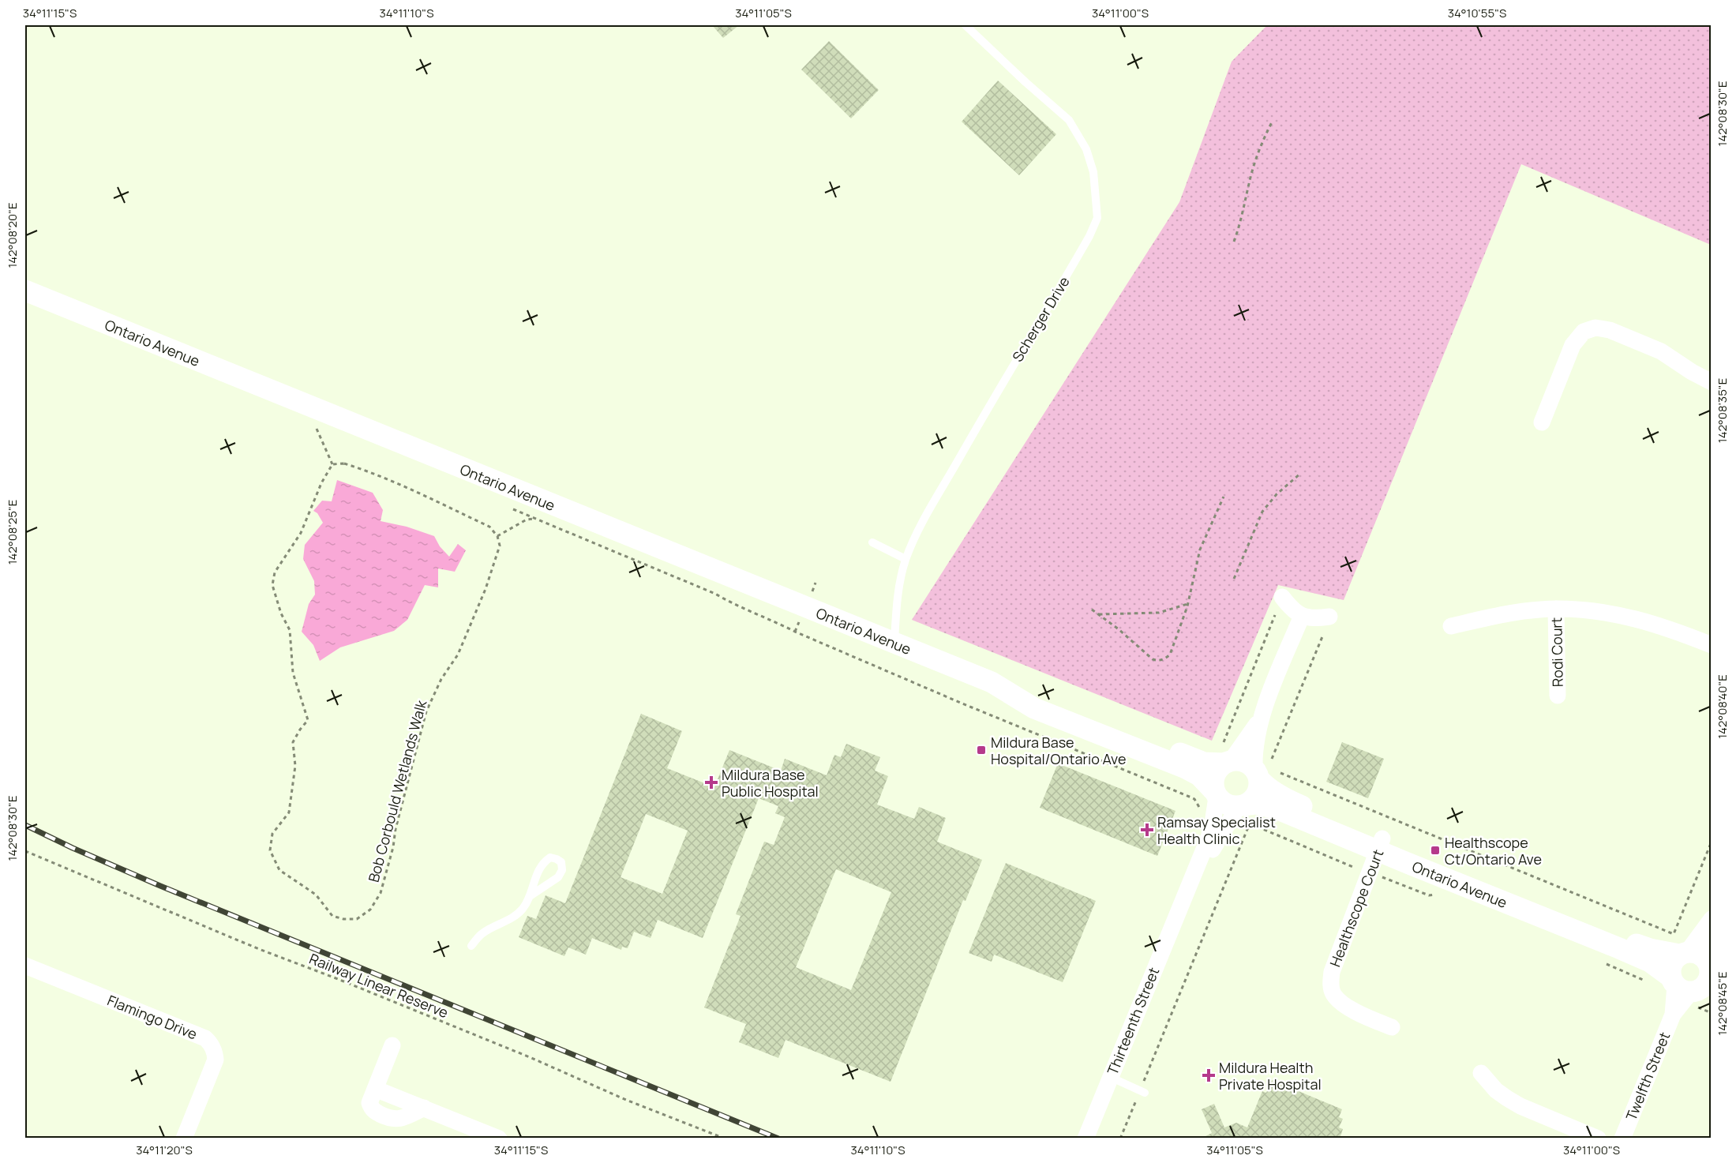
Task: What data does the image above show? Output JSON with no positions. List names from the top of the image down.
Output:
{
  "streets": {
    "street": [
      "Ontario Avenue",
      "Rodi Court",
      "Healthscope Court",
      "Flamingo Drive",
      "Thirteenth Street",
      "Twelfth Street"
    ],
    "lane": ["Scherger Drive"],
    "path": ["Bob Corbould Wetlands Walk", "Railway Linear Reserve"]
  },
  "crossings": [
    ["Scherger Drive", "Ontario Avenue"],
    ["Ontario Avenue", "Healthscope Court"],
    ["Ontario Avenue", "Thirteenth Street"],
    ["Ontario Avenue", "Twelfth Street"]
  ],
  "places": {
    "transit": ["Mildura Base Hospital/Ontario Ave", "Healthscope Ct/Ontario Ave"],
    "health": ["Mildura Base Public Hospital", "Ramsay Specialist Health Clinic", "Mildura Health Private Hospital"]
  },
  "coordinates": [
    "34°11'15\"S",
    "34°11'10\"S",
    "34°11'05\"S",
    "34°11'00\"S",
    "34°10'55\"S",
    "142°08'30\"E",
    "142°08'20\"E",
    "142°08'35\"E",
    "142°08'25\"E",
    "142°08'40\"E",
    "142°08'45\"E",
    "34°11'20\"S"
  ]
}
